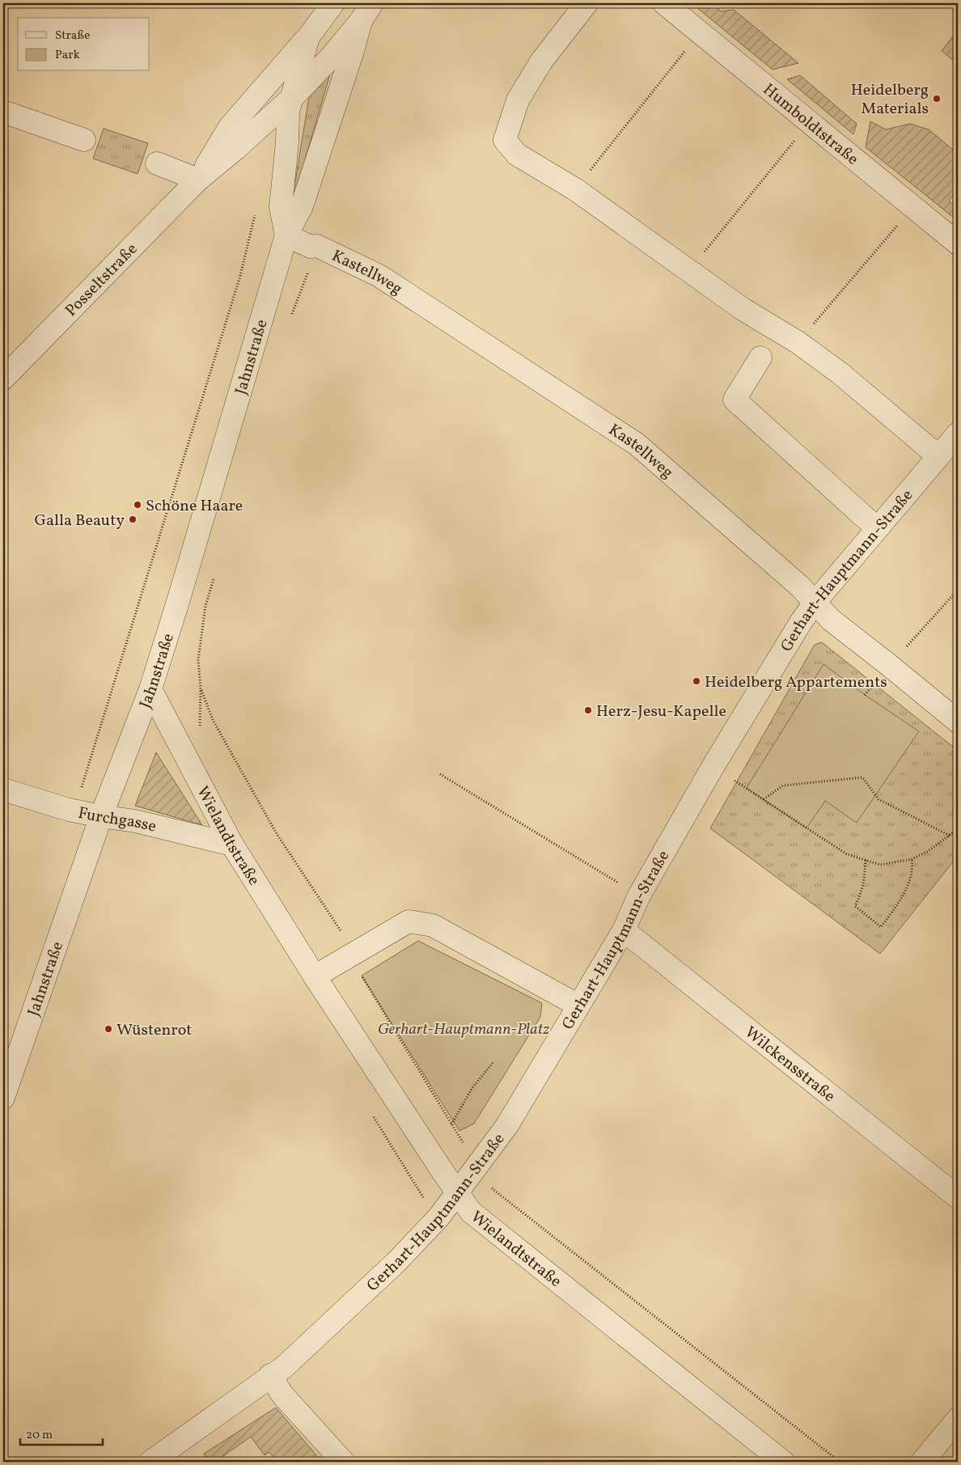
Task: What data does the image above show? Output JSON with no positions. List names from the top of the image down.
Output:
{
  "streets": {
    "street": [
      "Humboldtstraße",
      "Kastellweg",
      "Posseltstraße",
      "Jahnstraße",
      "Gerhart-Hauptmann-Straße",
      "Furchgasse",
      "Wielandtstraße",
      "Wilckensstraße"
    ]
  },
  "crossings": [
    ["Kastellweg", "Jahnstraße"],
    ["Kastellweg", "Gerhart-Hauptmann-Straße"],
    ["Posseltstraße", "Jahnstraße"],
    ["Jahnstraße", "Furchgasse"],
    ["Jahnstraße", "Wielandtstraße"],
    ["Gerhart-Hauptmann-Straße", "Wielandtstraße"],
    ["Gerhart-Hauptmann-Straße", "Wilckensstraße"],
    ["Furchgasse", "Wielandtstraße"]
  ],
  "parks": ["Gerhart-Hauptmann-Platz"],
  "places": [
    "Heidelberg Materials",
    "Schöne Haare",
    "Galla Beauty",
    "Heidelberg Appartements",
    "Herz-Jesu-Kapelle",
    "Wüstenrot"
  ],
  "legend": ["Straße", "Park"],
  "scale_bar": "20 m"
}
